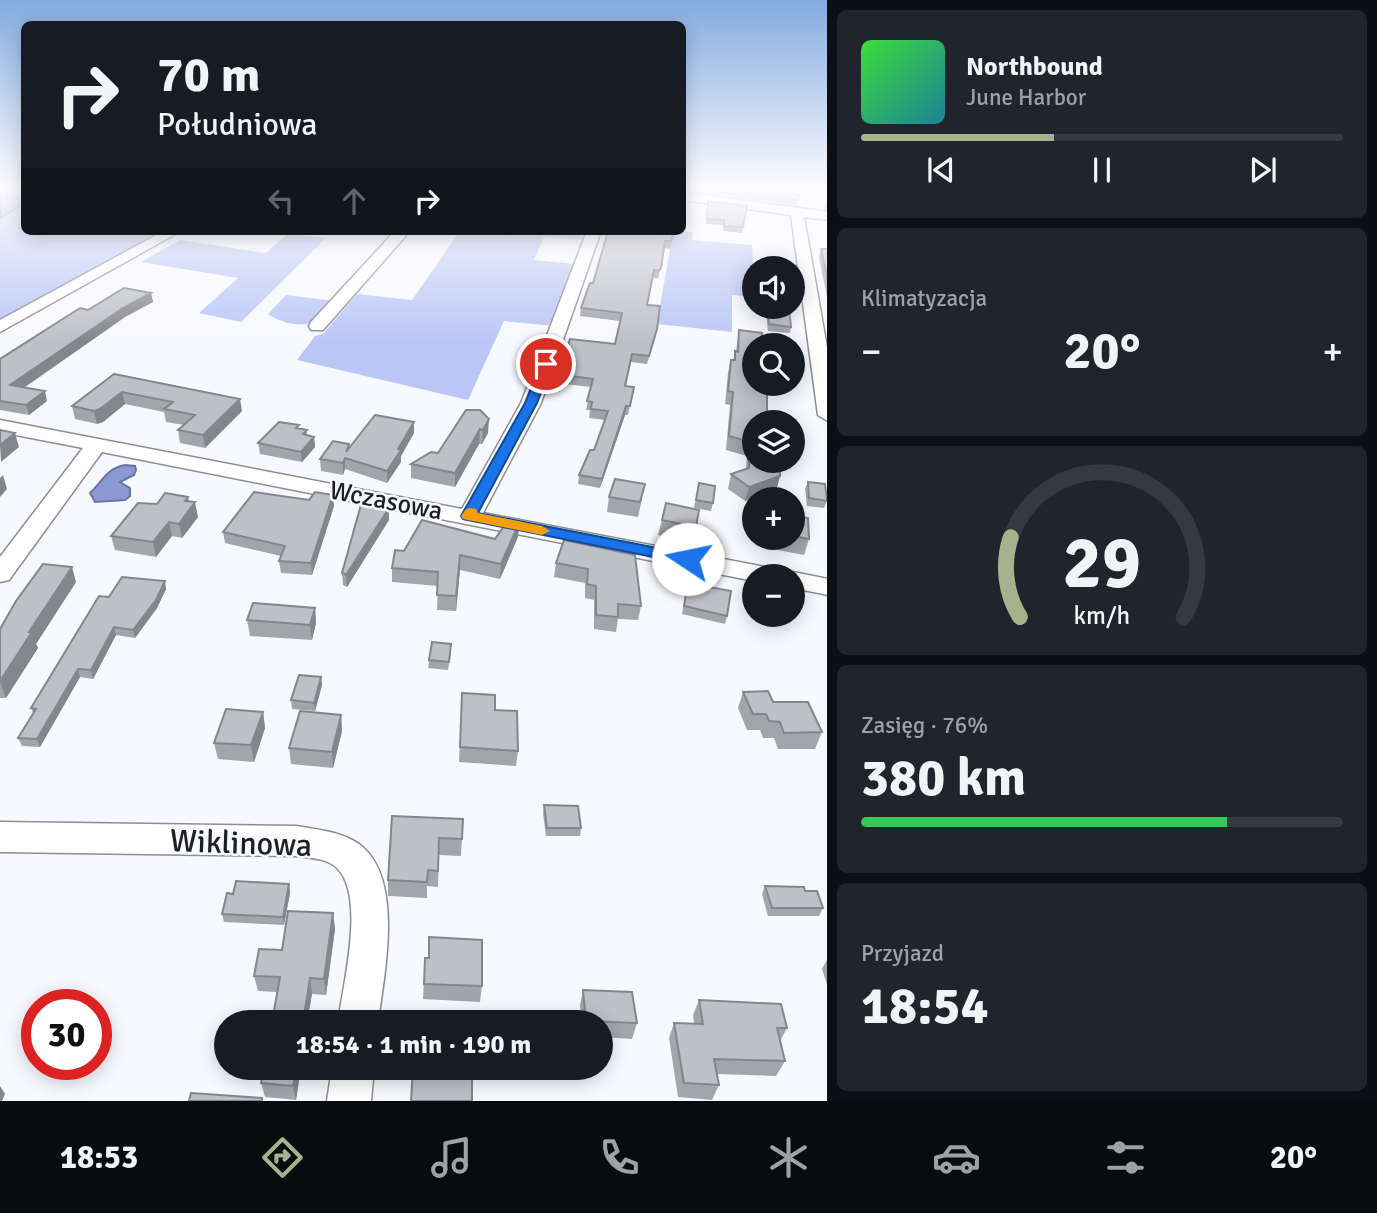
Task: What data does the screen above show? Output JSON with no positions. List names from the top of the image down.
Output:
{
  "streets": {
    "street": ["Wczasowa", "Wiklinowa"]
  },
  "page": {
    "turn": ["70 m", "Południowa"],
    "song": ["Northbound", "June Harbor"],
    "tile": [
      "Klimatyzacja",
      ["Zasięg · 76%", "380 km"],
      ["Przyjazd", "18:54"]
    ],
    "map_buttons": ["+", "−"],
    "heat": ["−", "20°", "+"],
    "limit": "30",
    "trip": "18:54 · 1 min · 190 m",
    "tabs": ["18:53", "20°"],
    "gauge": ["29", "km/h"]
  }
}
